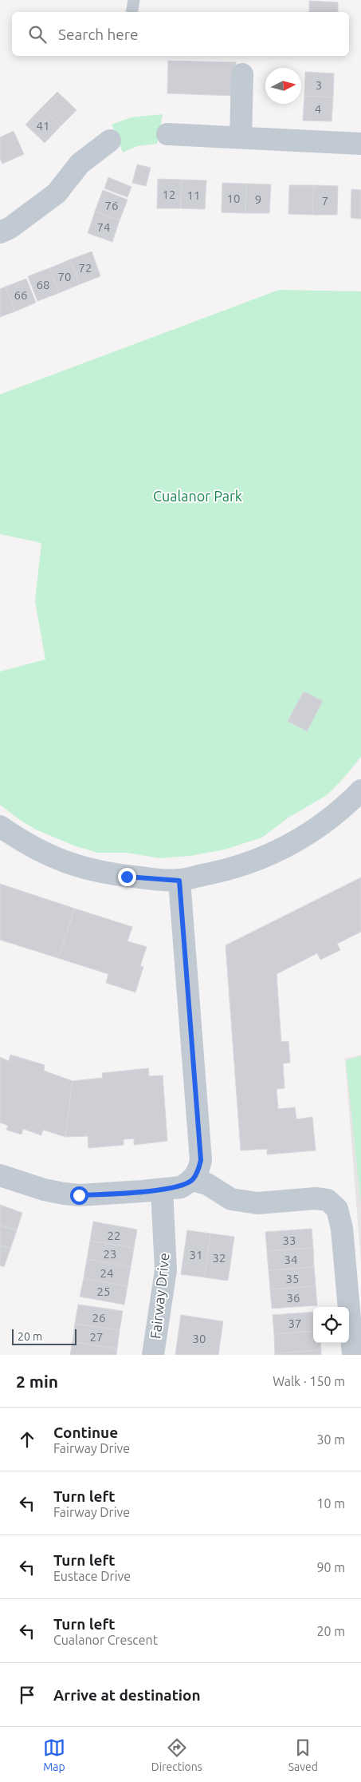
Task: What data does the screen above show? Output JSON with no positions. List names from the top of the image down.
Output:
{
  "streets": {
    "street": ["Fairway Drive"]
  },
  "parks": ["Cualanor Park"],
  "house_numbers": [
    "3",
    "4",
    "41",
    "12",
    "11",
    "10",
    "9",
    "7",
    "76",
    "74",
    "72",
    "70",
    "68",
    "66",
    "22",
    "33",
    "23",
    "31",
    "32",
    "34",
    "24",
    "35",
    "25",
    "36",
    "26",
    "37",
    "27",
    "30"
  ],
  "scale_bar": "20 m",
  "north": "right",
  "page": {
    "search": "Search here",
    "scale": "20 m",
    "heading": ["2 min", "Walk · 150 m"],
    "list": [
      ["Continue", "Fairway Drive", "30 m"],
      ["Turn left", "Fairway Drive", "10 m"],
      ["Turn left", "Eustace Drive", "90 m"],
      ["Turn left", "Cualanor Crescent", "20 m"],
      "Arrive at destination"
    ],
    "nav": ["Map", "Directions", "Saved"]
  }
}
